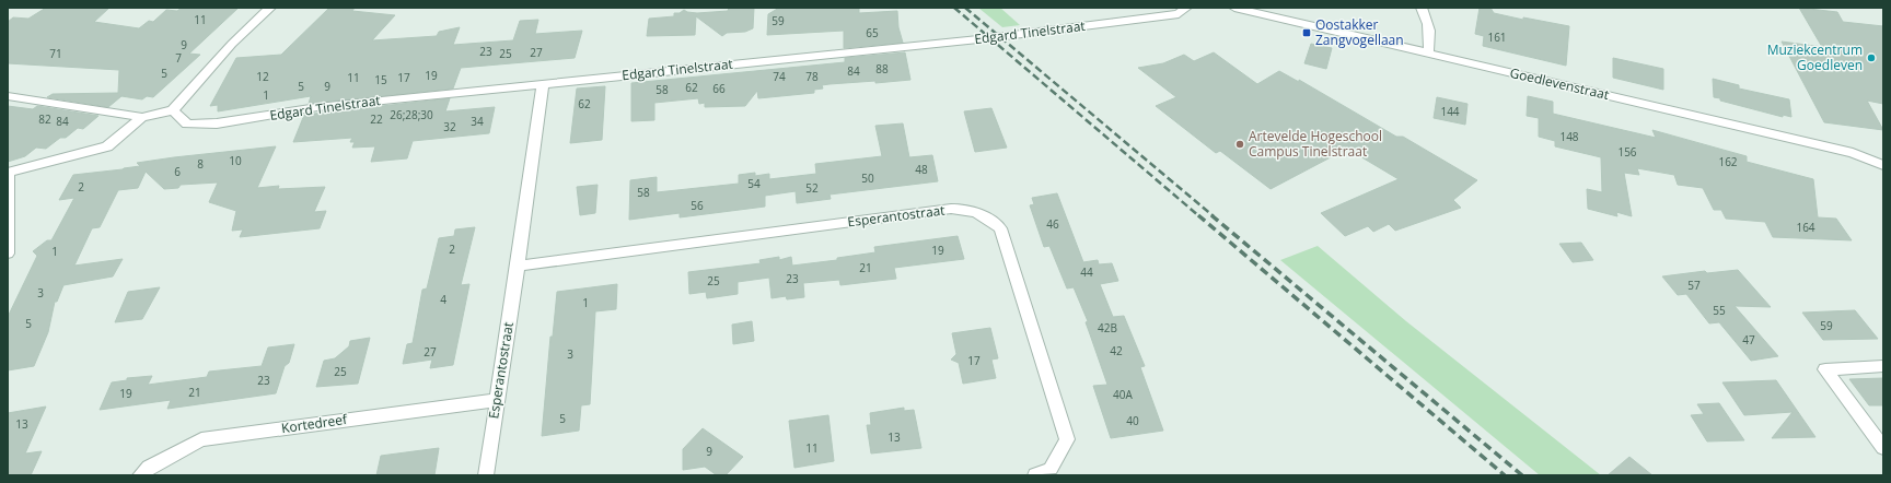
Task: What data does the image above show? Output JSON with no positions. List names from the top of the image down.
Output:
{
  "streets": {
    "street": [
      "Edgard Tinelstraat",
      "Goedlevenstraat",
      "Esperantostraat",
      "Kortedreef"
    ]
  },
  "crossings": [
    ["Edgard Tinelstraat", "Esperantostraat"],
    ["Esperantostraat", "Kortedreef"]
  ],
  "places": {
    "transit": ["Oostakker Zangvogellaan"],
    "other": ["Muziekcentrum Goedleven", "Artevelde Hogeschool Campus Tinelstraat"]
  },
  "house_numbers": [
    "11",
    "59",
    "65",
    "161",
    "9",
    "23",
    "27",
    "71",
    "25",
    "7",
    "88",
    "84",
    "5",
    "19",
    "12",
    "74",
    "78",
    "11",
    "17",
    "15",
    "5",
    "9",
    "62",
    "66",
    "58",
    "1",
    "62",
    "144",
    "26;28;30",
    "82",
    "22",
    "84",
    "34",
    "32",
    "148",
    "156",
    "10",
    "162",
    "8",
    "48",
    "6",
    "50",
    "54",
    "2",
    "52",
    "58",
    "56",
    "46",
    "164",
    "2",
    "19",
    "1",
    "21",
    "44",
    "23",
    "25",
    "57",
    "3",
    "4",
    "1",
    "55",
    "5",
    "59",
    "42B",
    "47",
    "42",
    "27",
    "3",
    "17",
    "25",
    "23",
    "21",
    "19",
    "40A",
    "5",
    "40",
    "13",
    "13",
    "11",
    "9"
  ]
}
